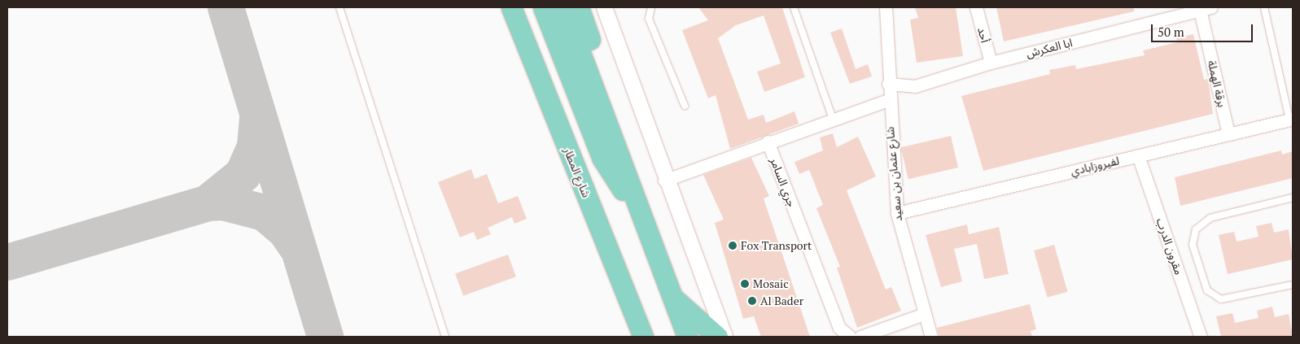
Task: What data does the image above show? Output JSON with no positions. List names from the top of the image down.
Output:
{
  "streets": {
    "highway": ["شارع المطار"],
    "street": [
      "أحد",
      "ابا العكرش",
      "برقة الهملة",
      "لفيروزابادي",
      "شارع عثمان بن سعيد",
      "جري السامر",
      "مقرون الدرب"
    ]
  },
  "crossings": [
    ["أحد", "ابا العكرش"],
    ["ابا العكرش", "برقة الهملة"],
    ["ابا العكرش", "شارع عثمان بن سعيد"],
    ["برقة الهملة", "لفيروزابادي"],
    ["لفيروزابادي", "شارع عثمان بن سعيد"],
    ["لفيروزابادي", "مقرون الدرب"]
  ],
  "places": ["Fox Transport", "Mosaic", "Al Bader"],
  "scale_bar": "50 m"
}
